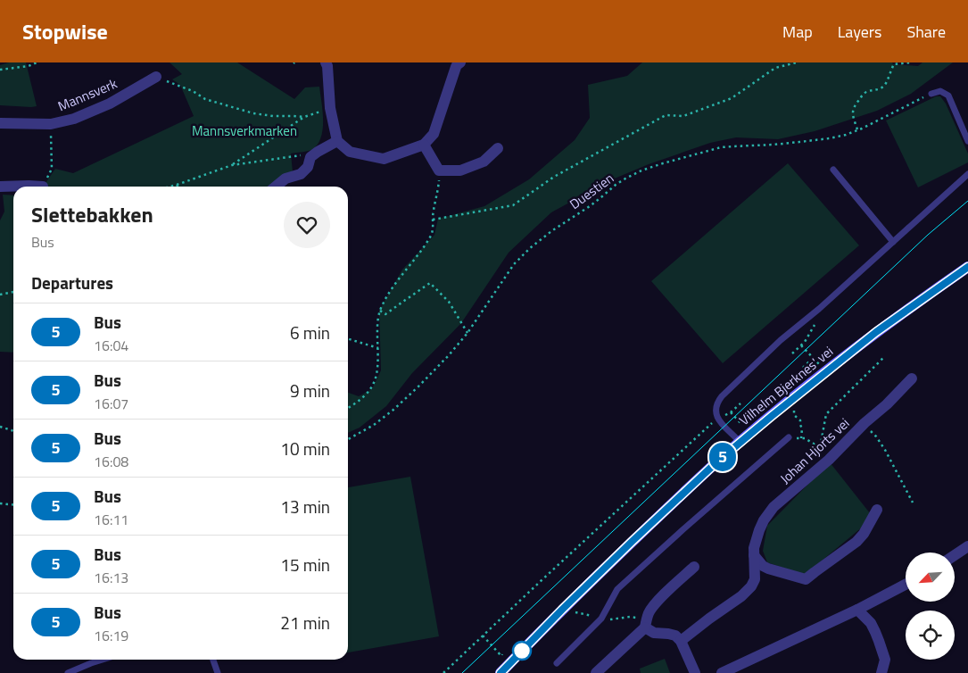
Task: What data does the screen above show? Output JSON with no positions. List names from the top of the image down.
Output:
{
  "streets": {
    "main road": ["Vilhelm Bjerknes' vei"],
    "street": ["Mannsverk", "Johan Hjorts vei"],
    "path": ["Duestien"]
  },
  "parks": ["Mannsverkmarken"],
  "lines": ["bus line 5"],
  "north": "bottom left",
  "page": {
    "header": "Stopwise",
    "nav": ["Map", "Layers", "Share"],
    "on_map": "5",
    "heading": [
      ["Slettebakken", "Bus"],
      "Departures"
    ],
    "list": [
      {
        "mark": "5",
        "name": "Bus",
        "note": "16:04",
        "value": "6 min"
      },
      {
        "mark": "5",
        "name": "Bus",
        "note": "16:07",
        "value": "9 min"
      },
      {
        "mark": "5",
        "name": "Bus",
        "note": "16:08",
        "value": "10 min"
      },
      {
        "mark": "5",
        "name": "Bus",
        "note": "16:11",
        "value": "13 min"
      },
      {
        "mark": "5",
        "name": "Bus",
        "note": "16:13",
        "value": "15 min"
      },
      {
        "mark": "5",
        "name": "Bus",
        "note": "16:19",
        "value": "21 min"
      }
    ]
  }
}
